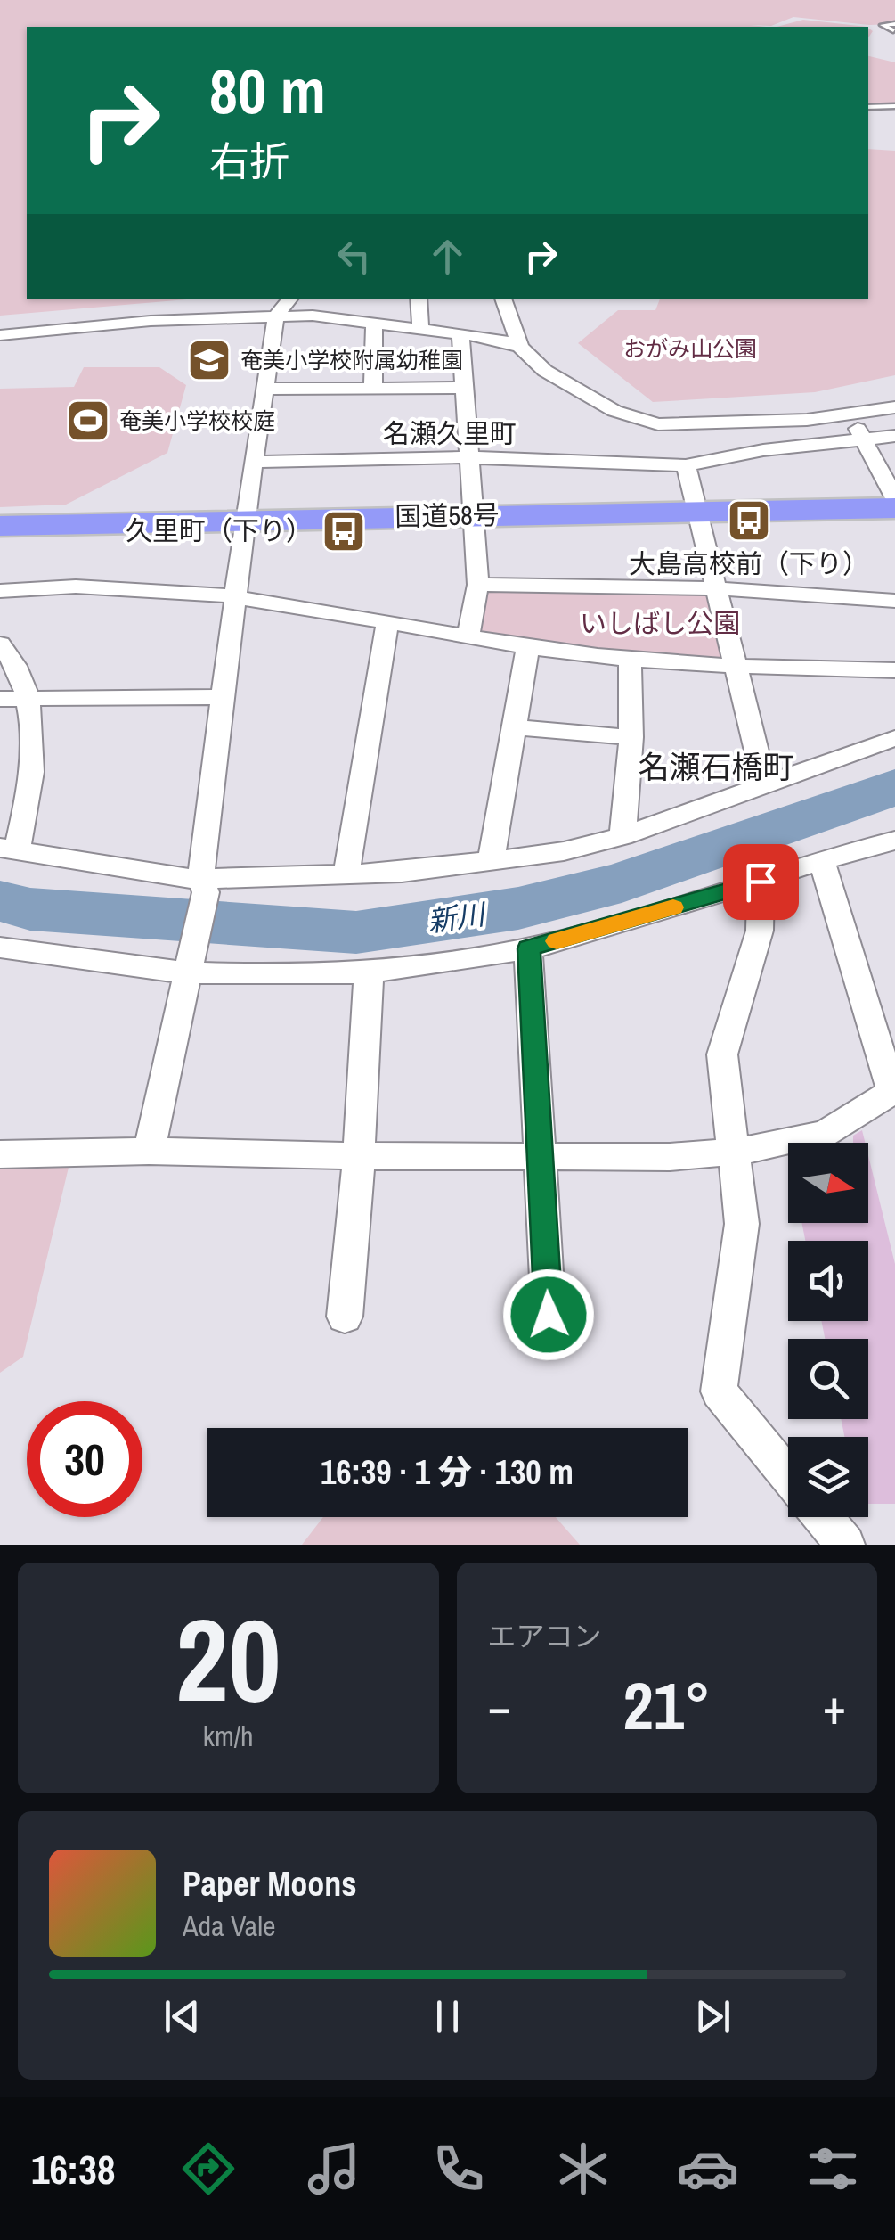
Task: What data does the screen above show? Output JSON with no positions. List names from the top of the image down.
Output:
{
  "streets": {
    "highway": ["国道58号"]
  },
  "districts": ["名瀬久里町", "名瀬石橋町"],
  "water": ["新川"],
  "parks": ["おがみ山公園", "いしばし公園"],
  "places": {
    "school or university": ["奄美小学校附属幼稚園"],
    "sports": ["奄美小学校校庭"],
    "bus stop": ["大島高校前（下り）", "久里町（下り）"]
  },
  "north": "right",
  "page": {
    "turn": ["80 m", "右折"],
    "limit": "30",
    "trip": "16:39 · 1 分 · 130 m",
    "tile": [
      ["20", "km/h"],
      "エアコン"
    ],
    "heat": ["−", "21°", "+"],
    "song": ["Paper Moons", "Ada Vale"],
    "tabs": "16:38"
  }
}
